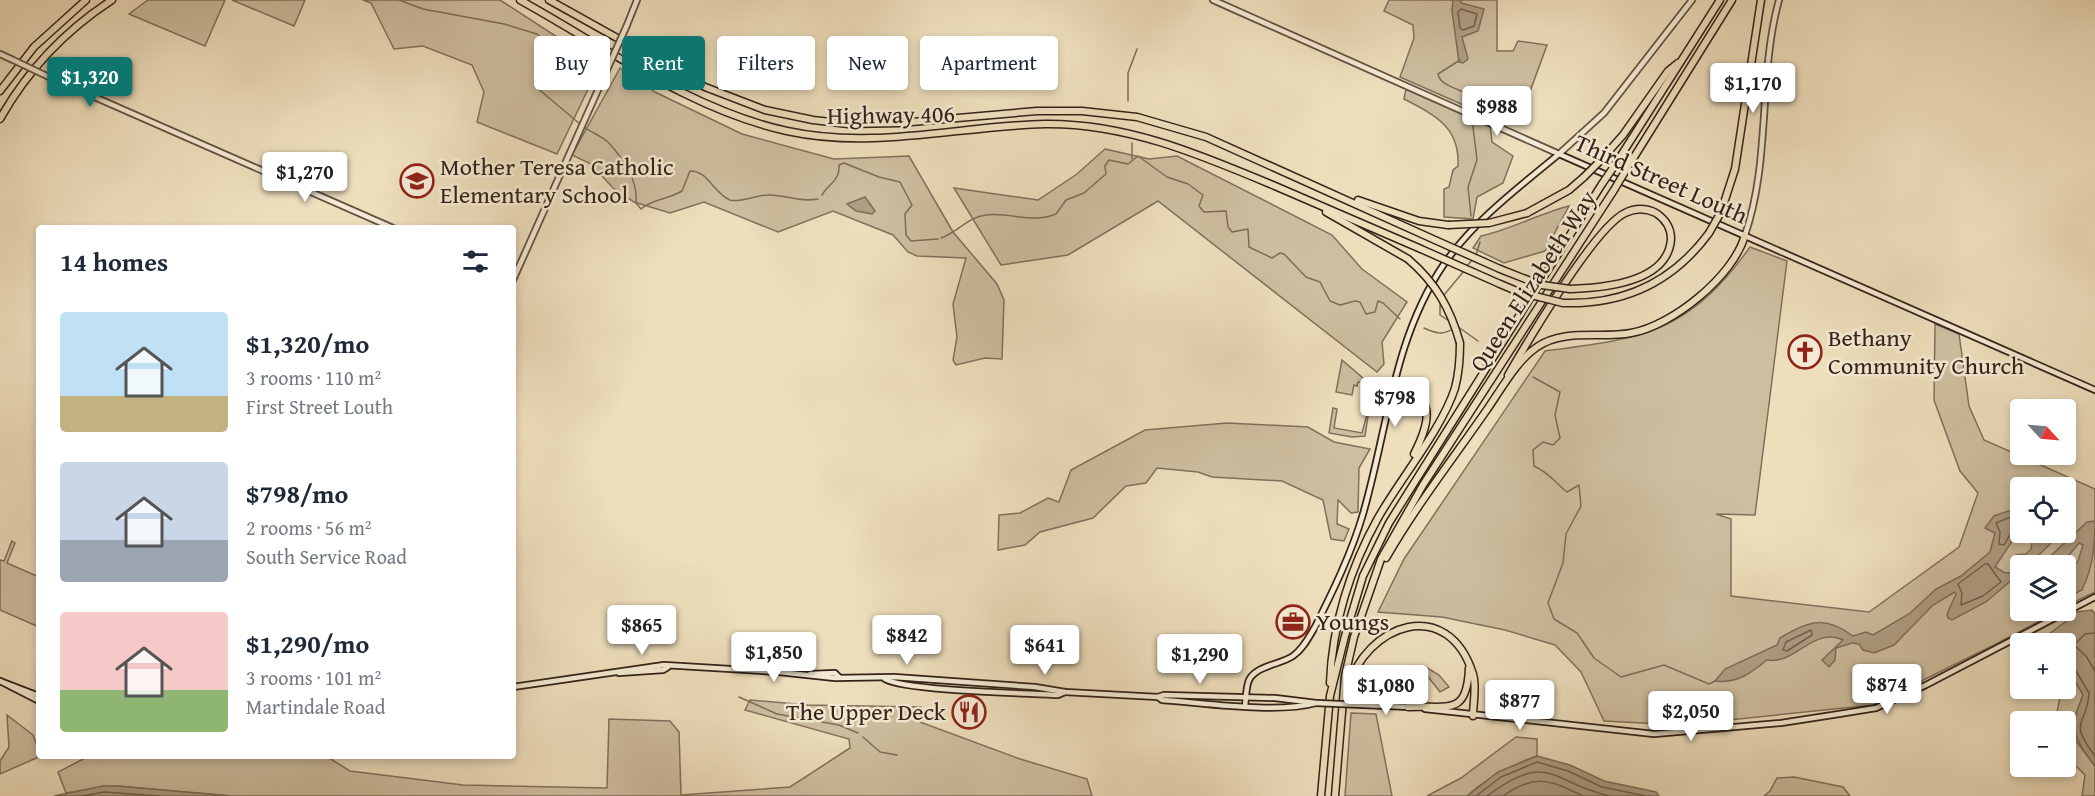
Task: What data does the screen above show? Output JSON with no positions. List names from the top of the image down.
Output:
{
  "streets": {
    "highway": ["Highway 406", "Queen Elizabeth Way"],
    "main road": ["Third Street Louth"]
  },
  "places": {
    "school or university": ["Mother Teresa Catholic Elementary School"],
    "church": ["Bethany Community Church"],
    "office": ["Youngs"],
    "restaurant": ["The Upper Deck"]
  },
  "north": "bottom right",
  "page": {
    "chip": [
      "Buy",
      "Rent",
      "Filters",
      "New",
      "Apartment"
    ],
    "price": [
      "$1,320",
      "$1,170",
      "$988",
      "$1,270",
      "$798",
      "$865",
      "$842",
      "$641",
      "$1,850",
      "$1,290",
      "$874",
      "$1,080",
      "$877",
      "$2,050"
    ],
    "heading": "14 homes",
    "list": [
      {
        "name": "$1,320/mo",
        "note": "3 rooms · 110 m² · First Street Louth"
      },
      {
        "name": "$798/mo",
        "note": "2 rooms · 56 m² · South Service Road"
      },
      {
        "name": "$1,290/mo",
        "note": "3 rooms · 101 m² · Martindale Road"
      }
    ],
    "map_buttons": ["+", "−"]
  }
}
